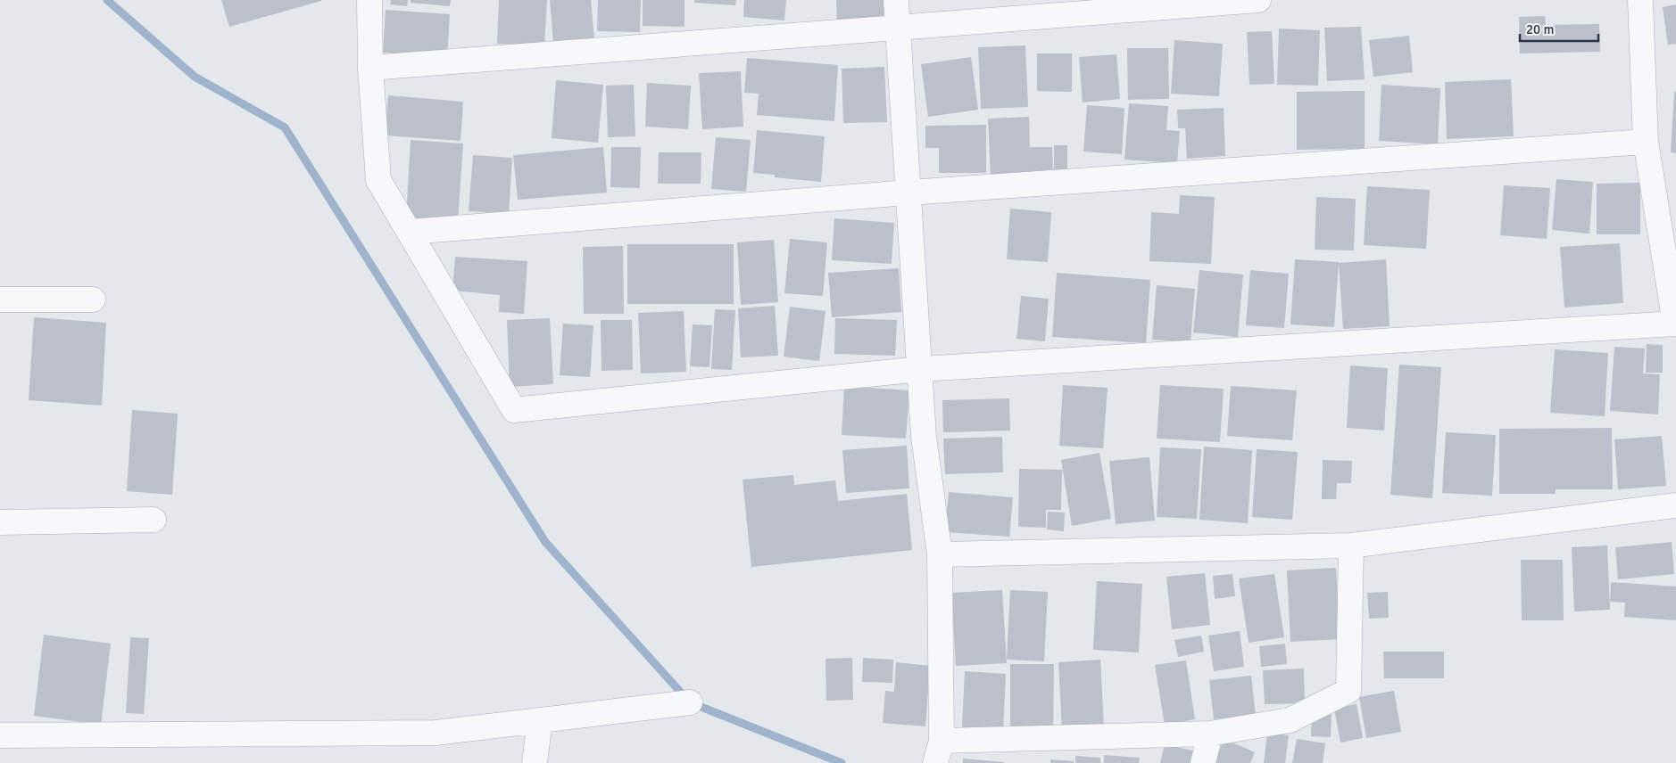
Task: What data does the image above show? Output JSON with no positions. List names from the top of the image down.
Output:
{
  "scale_bar": "20 m"
}
